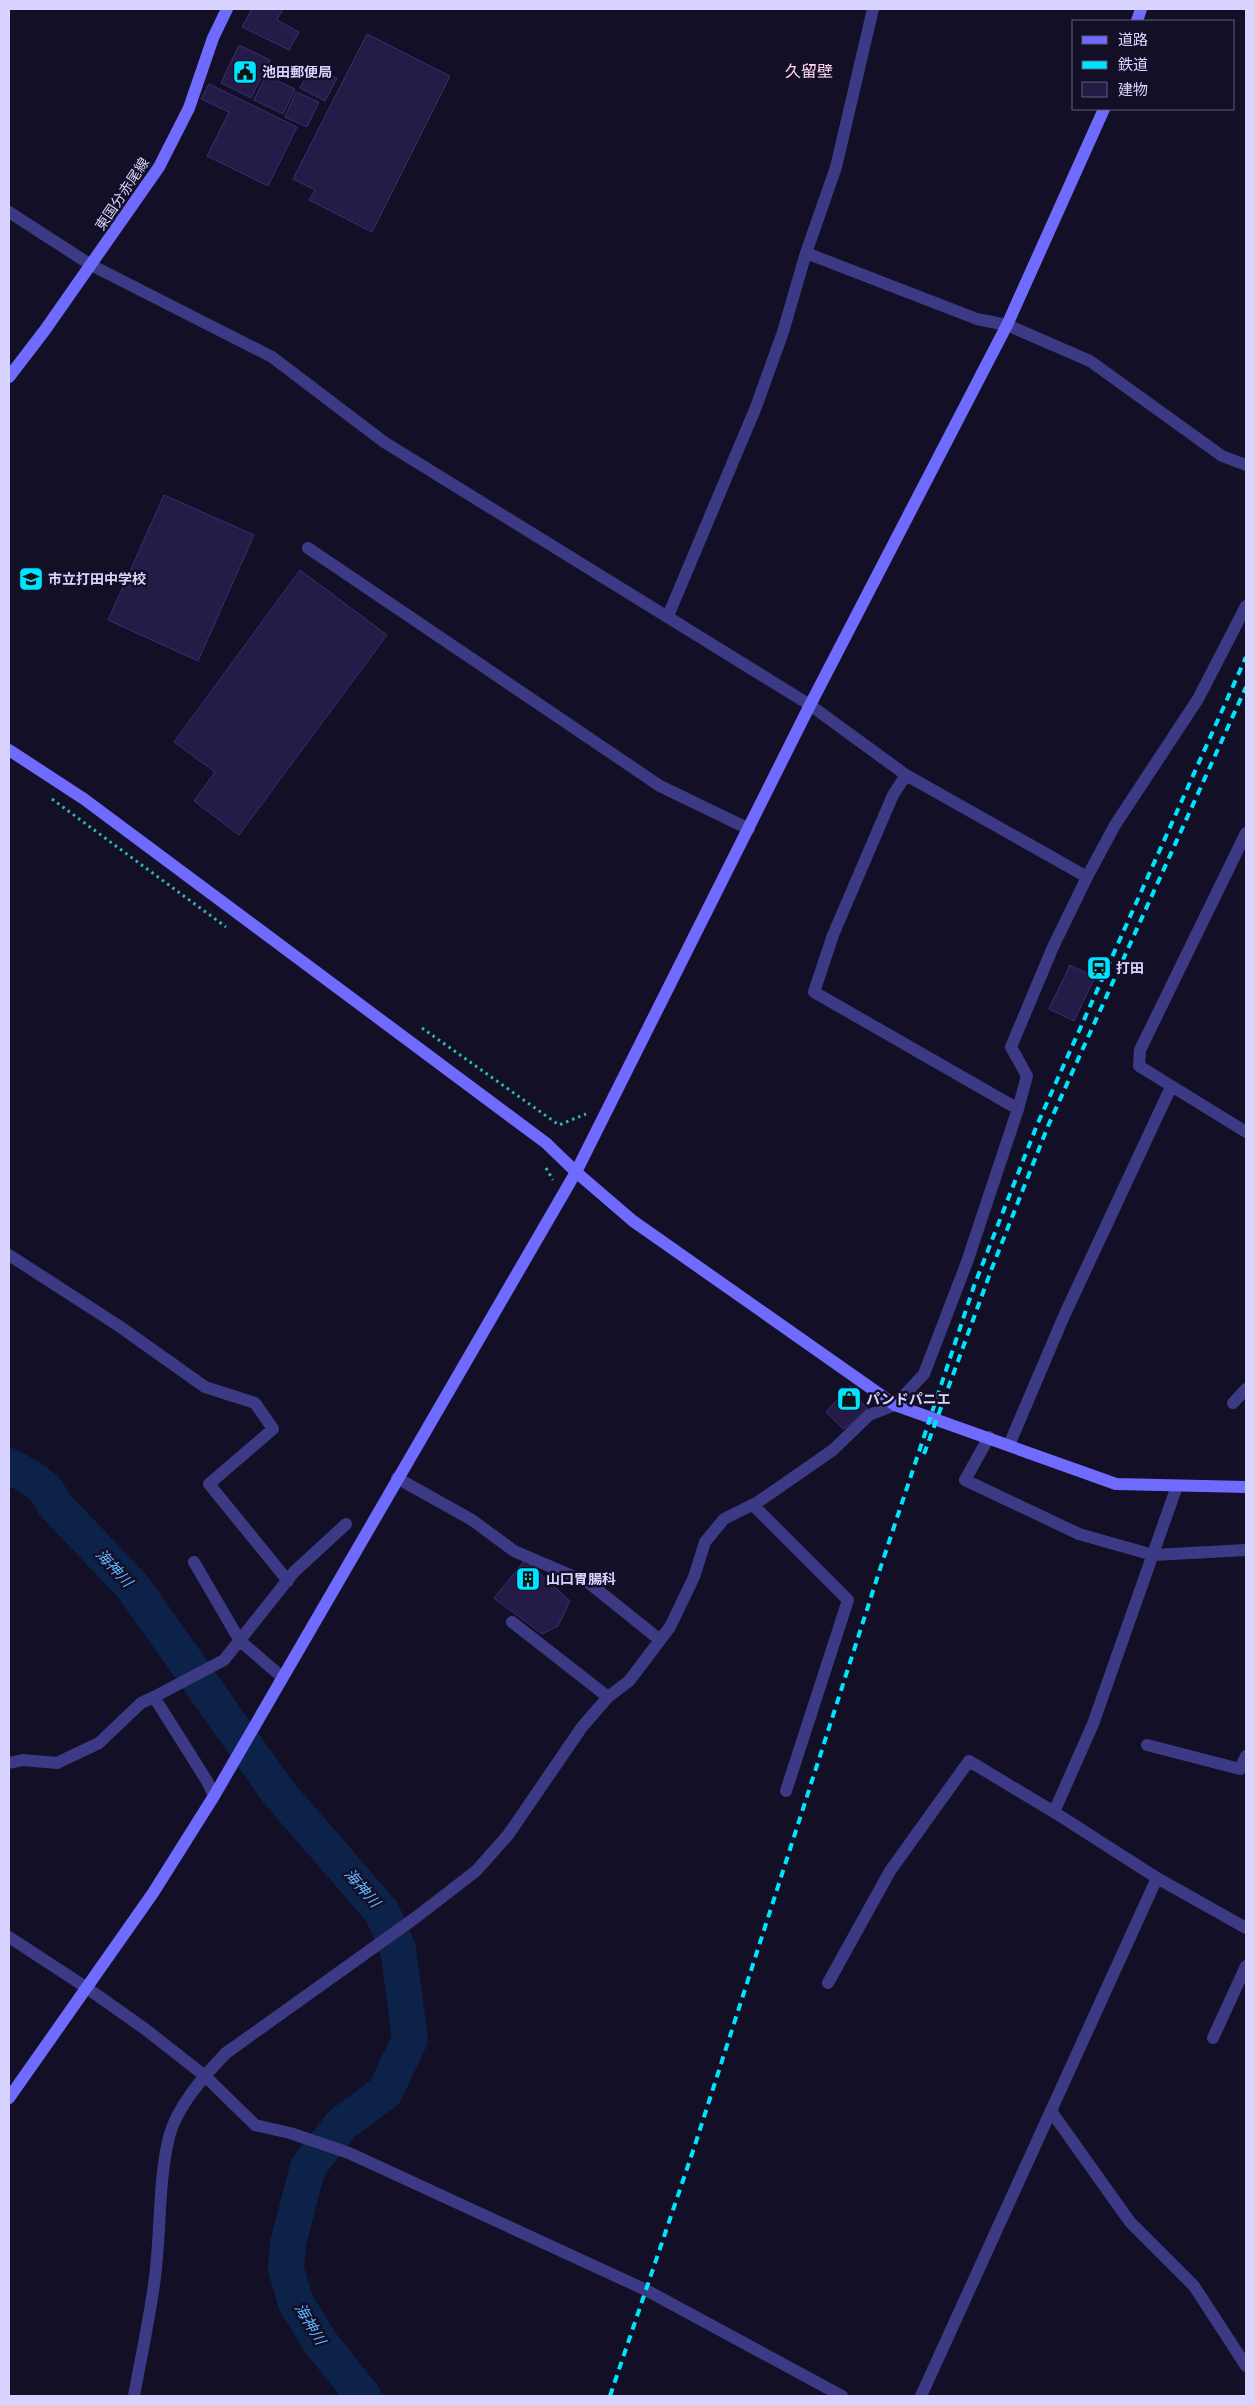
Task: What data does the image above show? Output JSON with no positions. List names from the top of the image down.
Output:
{
  "streets": {
    "street": ["東国分赤尾線"]
  },
  "districts": ["久留壁"],
  "water": ["海神川"],
  "places": {
    "public building": ["池田郵便局"],
    "school or university": ["市立打田中学校"],
    "station": ["打田"],
    "shop": ["パンドパニエ"],
    "building": ["山口胃腸科"]
  },
  "legend": ["道路", "鉄道", "建物"]
}
